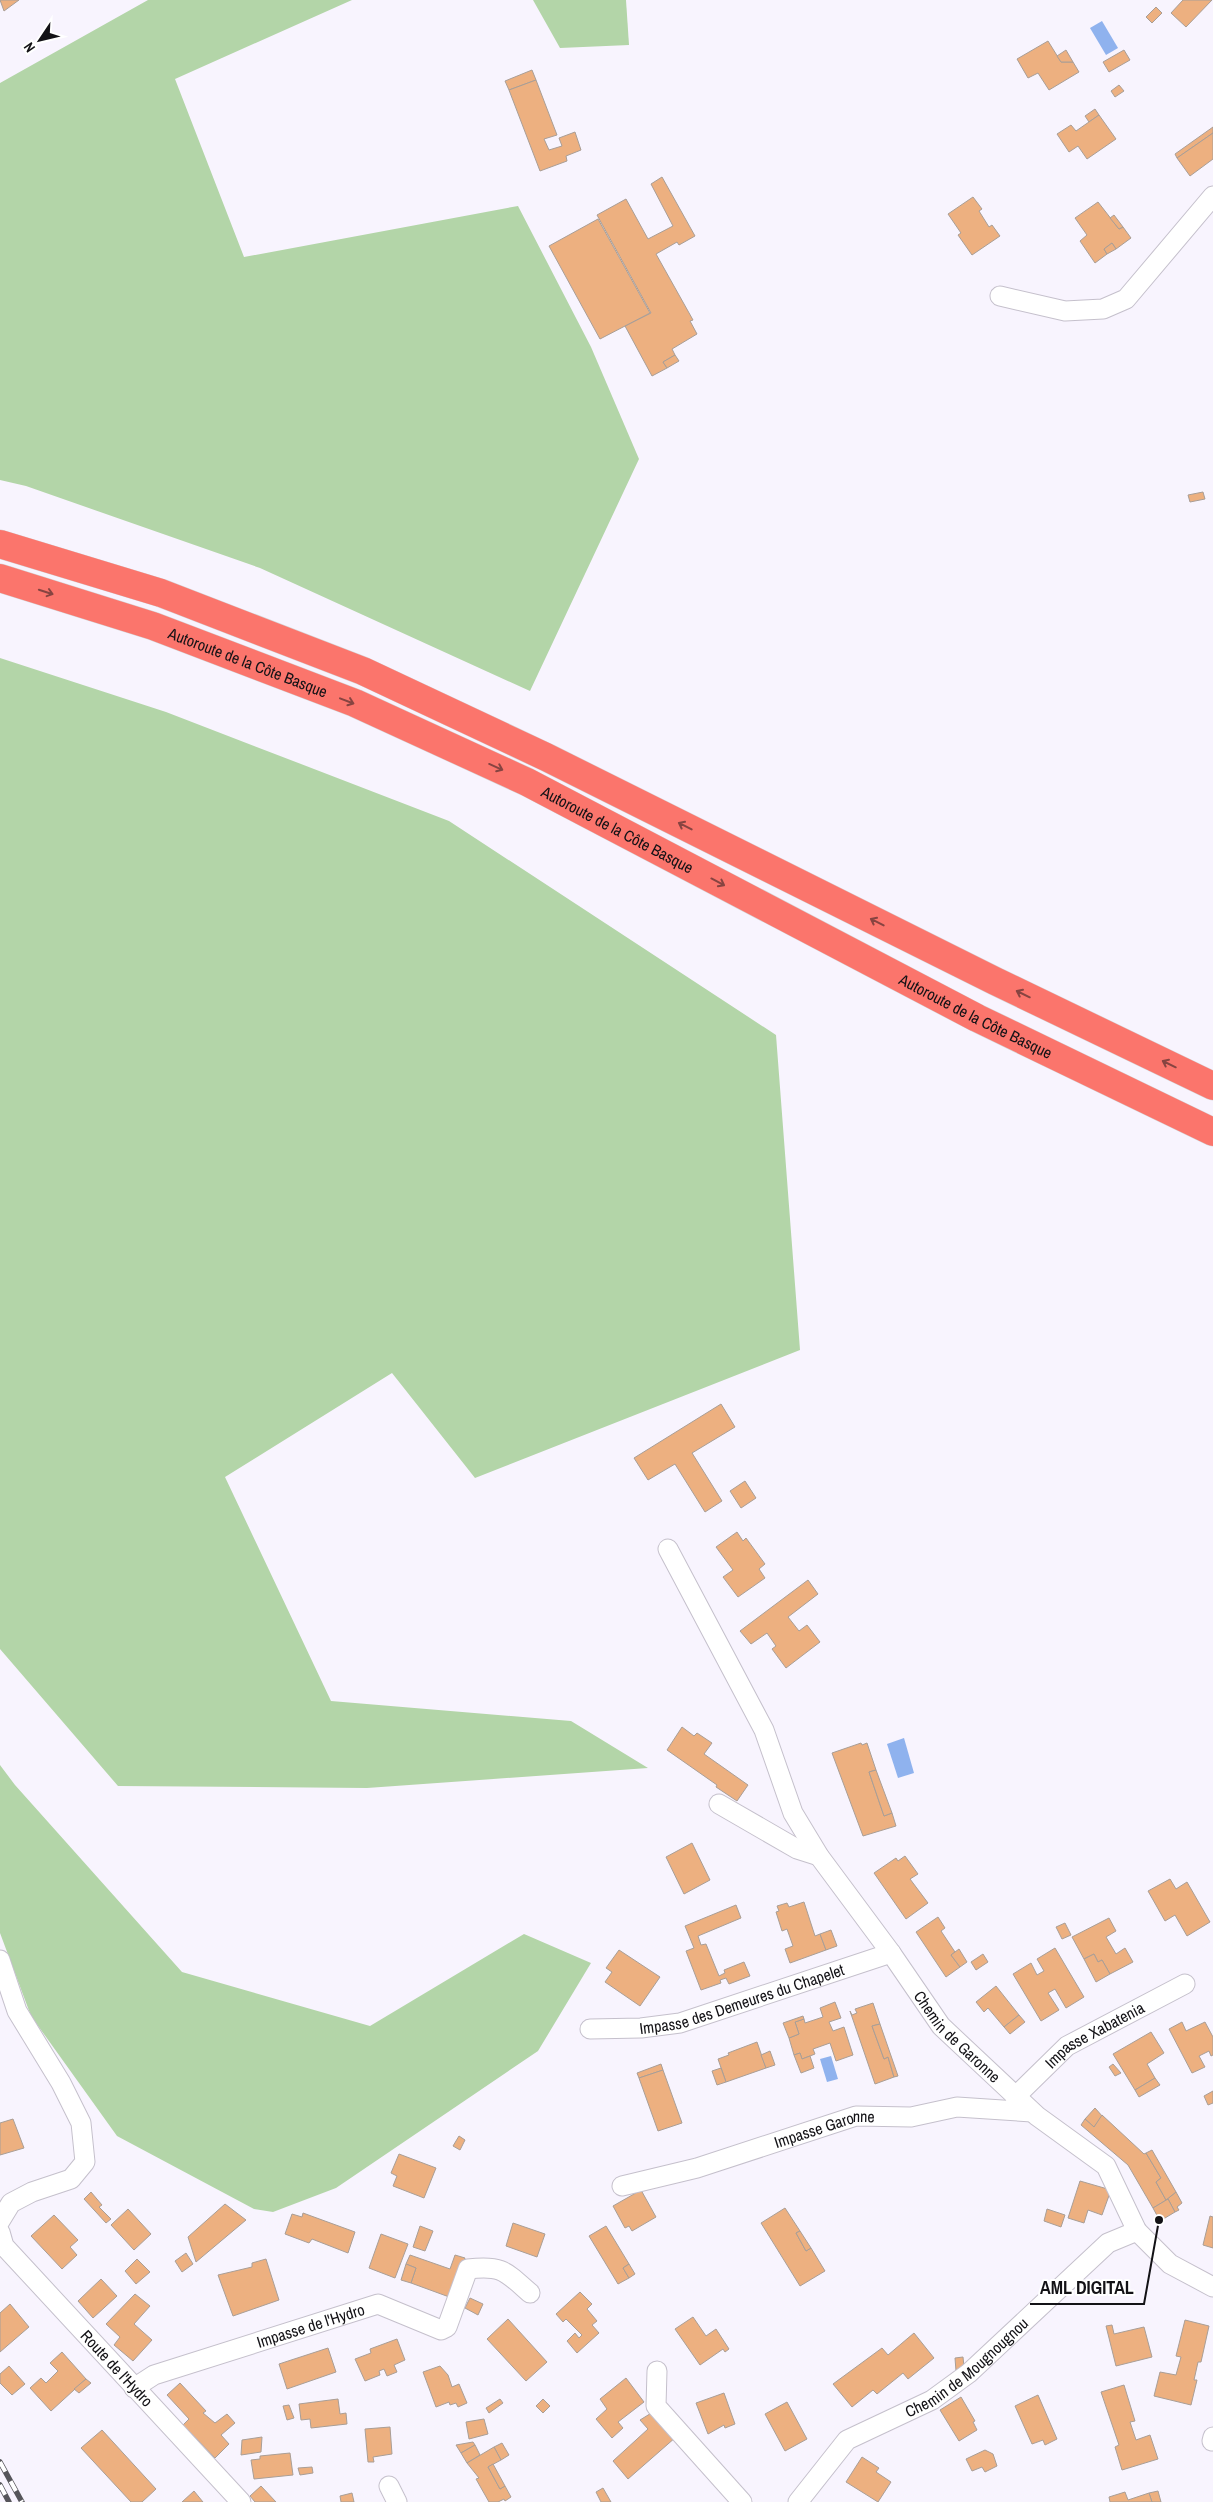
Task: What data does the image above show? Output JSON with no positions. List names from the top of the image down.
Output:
{
  "streets": {
    "highway": ["Autoroute de la Côte Basque"],
    "street": [
      "Impasse des Demeures du Chapelet",
      "Impasse Xabatenia",
      "Chemin de Garonne",
      "Impasse Garonne",
      "Impasse de l'Hydro",
      "Chemin de Mougnougnou",
      "Route de l'Hydro"
    ]
  },
  "crossings": [
    ["Impasse des Demeures du Chapelet", "Chemin de Garonne"],
    ["Impasse Xabatenia", "Chemin de Garonne"],
    ["Chemin de Garonne", "Impasse Garonne"],
    ["Chemin de Garonne", "Chemin de Mougnougnou"],
    ["Impasse de l'Hydro", "Route de l'Hydro"]
  ],
  "places": ["AML DIGITAL"],
  "north": "bottom left"
}
